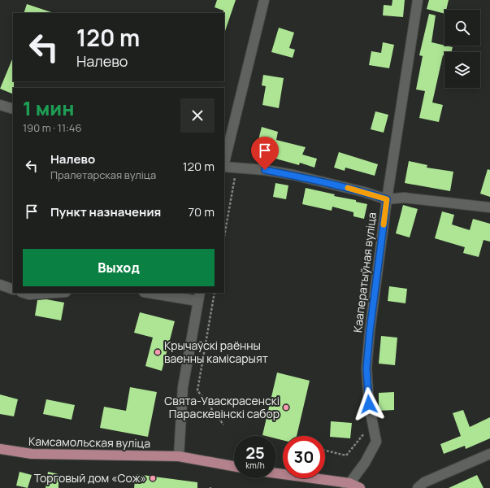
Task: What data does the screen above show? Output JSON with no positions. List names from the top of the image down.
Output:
{
  "streets": {
    "main road": ["Камсамольская вуліца"],
    "street": ["Кааператыўная вуліца"]
  },
  "places": ["Крычаўскі раённы ваенны камісарыят", "Свята-Уваскрасенскі Параскевінскі сабор", "Торговый дом «Сож»"],
  "page": {
    "turn": ["120 m", "Налево"],
    "heading": ["1 мин", "190 m · 11:46"],
    "list": [
      {
        "name": "Налево",
        "note": "Пралетарская вуліца",
        "value": "120 m"
      },
      {
        "name": "Пункт назначения",
        "value": "70 m"
      }
    ],
    "buttons": "Выход",
    "speed": "25 km/h",
    "limit": "30"
  }
}
